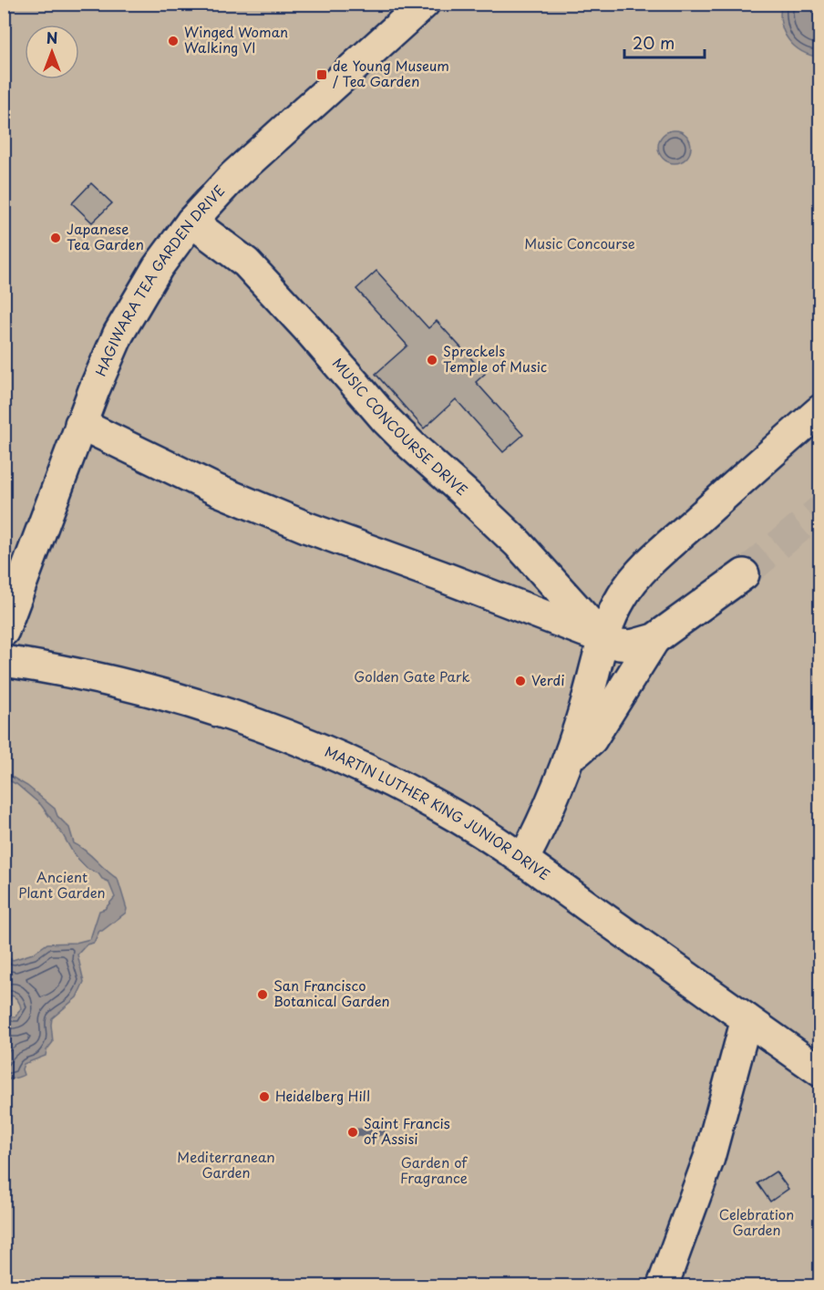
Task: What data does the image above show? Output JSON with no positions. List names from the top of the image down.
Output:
{
  "streets": {
    "street": ["HAGIWARA TEA GARDEN DRIVE", "MUSIC CONCOURSE DRIVE", "MARTIN LUTHER KING JUNIOR DRIVE"]
  },
  "crossings": [
    ["HAGIWARA TEA GARDEN DRIVE", "MUSIC CONCOURSE DRIVE"]
  ],
  "parks": [
    "Music Concourse",
    "Golden Gate Park",
    "Ancient Plant Garden",
    "Mediterranean Garden",
    "Garden of Fragrance",
    "Celebration Garden"
  ],
  "places": {
    "other": [
      "Winged Woman Walking VI",
      "Japanese Tea Garden",
      "Spreckels Temple of Music",
      "Verdi",
      "San Francisco Botanical Garden",
      "Heidelberg Hill",
      "Saint Francis of Assisi"
    ],
    "transit": ["de Young Museum / Tea Garden"]
  },
  "scale_bar": "20 m",
  "north": "top"
}
